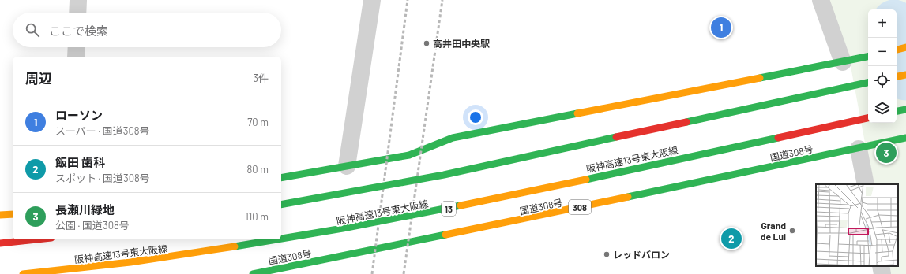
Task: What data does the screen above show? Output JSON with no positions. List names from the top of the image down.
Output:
{
  "streets": {
    "highway": [
      "国道308号",
      "阪神高速13号東大阪線",
      "308",
      "13"
    ]
  },
  "places": ["高井田中央駅", "Grand de Lui", "レッドバロン"],
  "page": {
    "map_buttons": ["+", "−"],
    "search": "ここで検索",
    "pins": ["1", "3", "2"],
    "heading": ["周辺", "3件"],
    "list": [
      {
        "mark": "1",
        "name": "ローソン",
        "note": "スーパー · 国道308号",
        "value": "70 m"
      },
      {
        "mark": "2",
        "name": "飯田 歯科",
        "note": "スポット · 国道308号",
        "value": "80 m"
      },
      {
        "mark": "3",
        "name": "長瀬川緑地",
        "note": "公園 · 国道308号",
        "value": "110 m"
      }
    ]
  }
}
